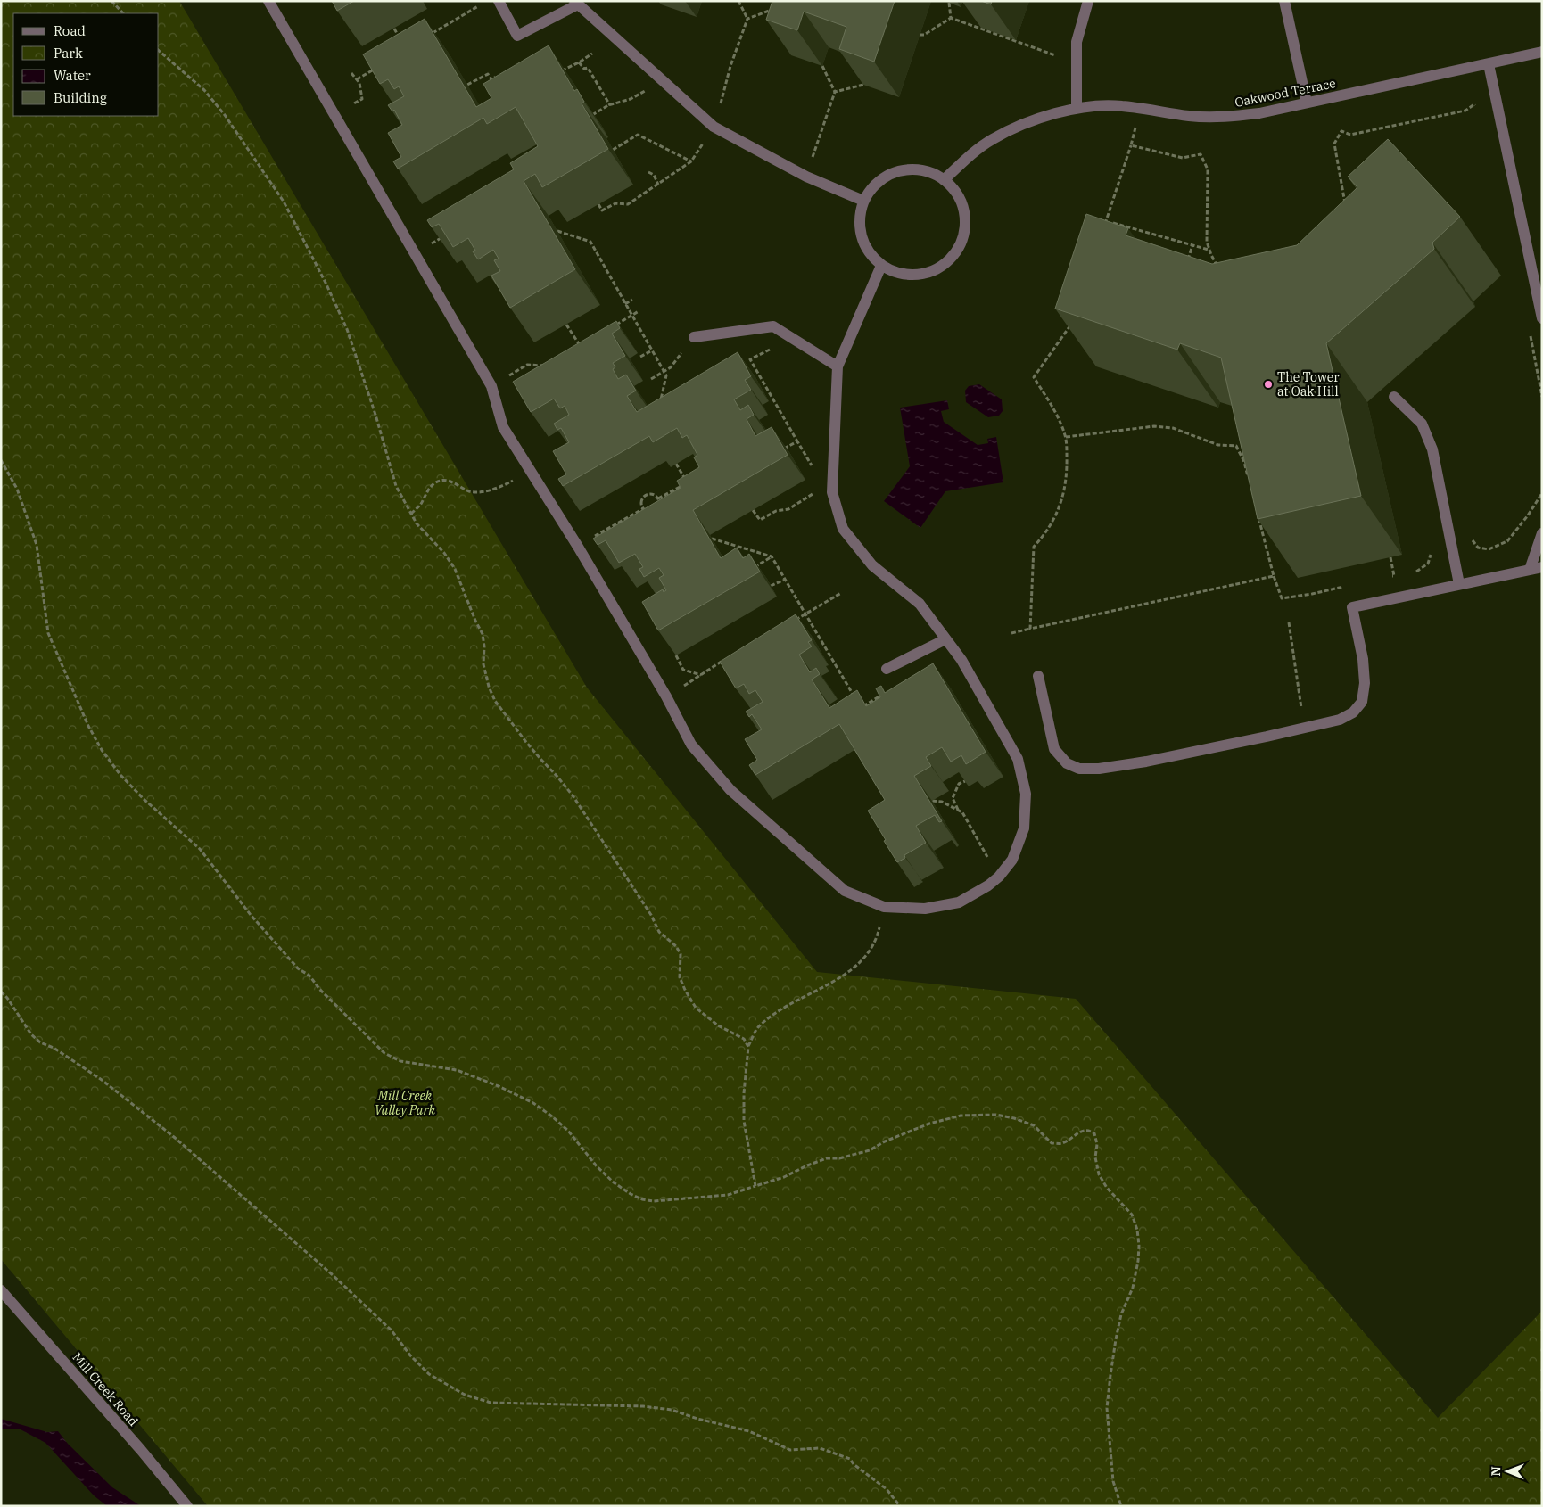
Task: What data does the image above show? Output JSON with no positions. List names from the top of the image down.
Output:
{
  "streets": {
    "street": ["Oakwood Terrace", "Mill Creek Road"]
  },
  "parks": ["Mill Creek Valley Park"],
  "places": ["The Tower at Oak Hill"],
  "legend": [
    "Road",
    "Park",
    "Water",
    "Building"
  ],
  "north": "left"
}
